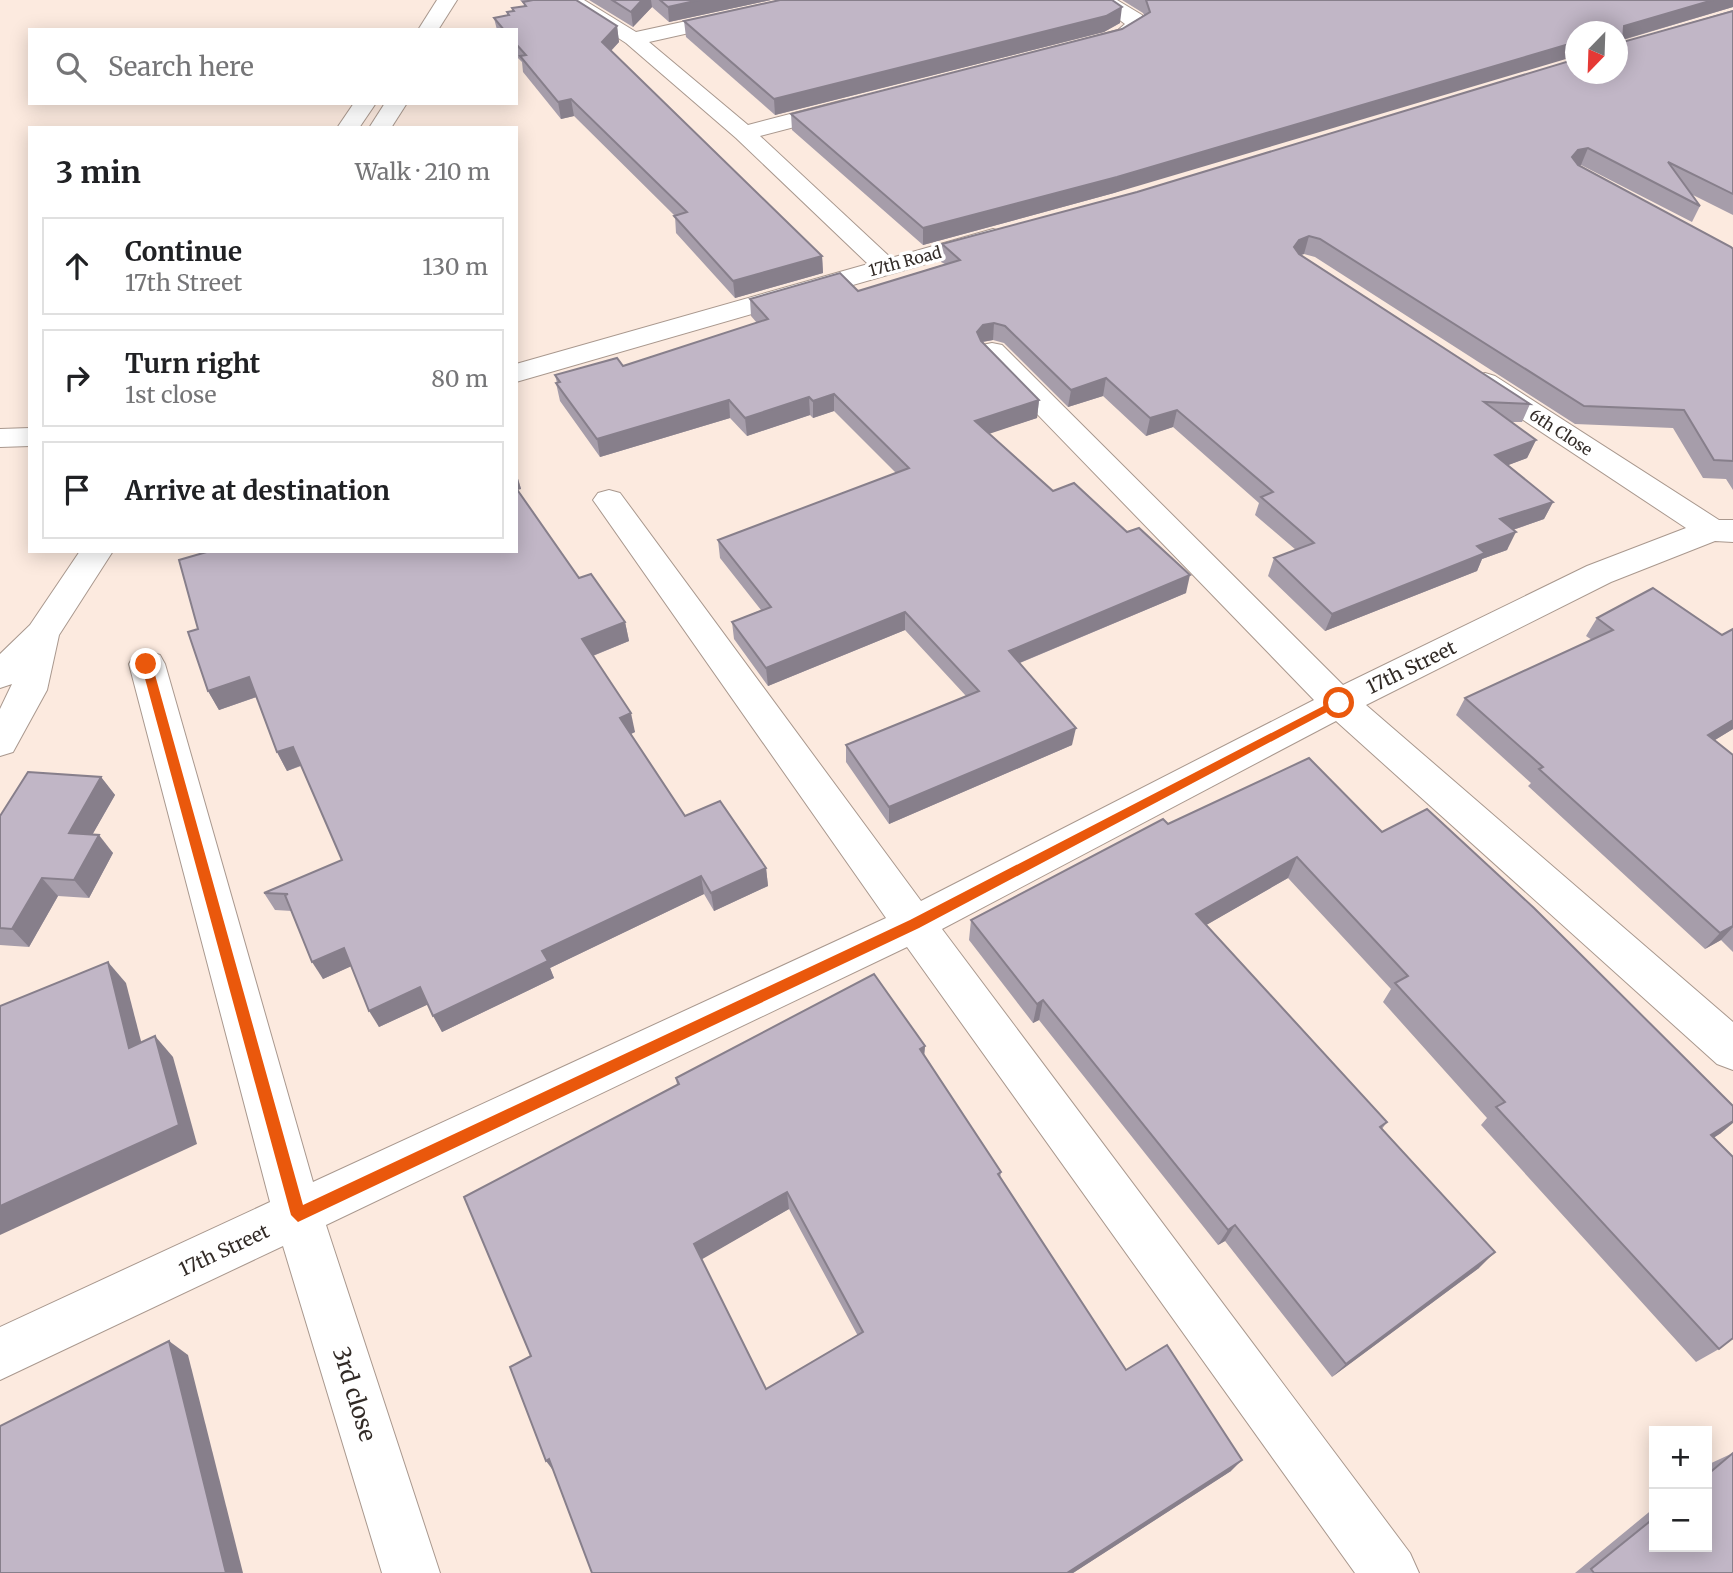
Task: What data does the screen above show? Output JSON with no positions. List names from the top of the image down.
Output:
{
  "streets": {
    "street": [
      "17th Road",
      "6th Close",
      "17th Street",
      "3rd close"
    ]
  },
  "crossings": [
    ["6th Close", "17th Street"],
    ["17th Street", "3rd close"]
  ],
  "north": "bottom left",
  "page": {
    "search": "Search here",
    "heading": ["3 min", "Walk · 210 m"],
    "list": [
      ["Continue", "17th Street", "130 m"],
      ["Turn right", "1st close", "80 m"],
      "Arrive at destination"
    ],
    "map_buttons": ["+", "−"]
  }
}
